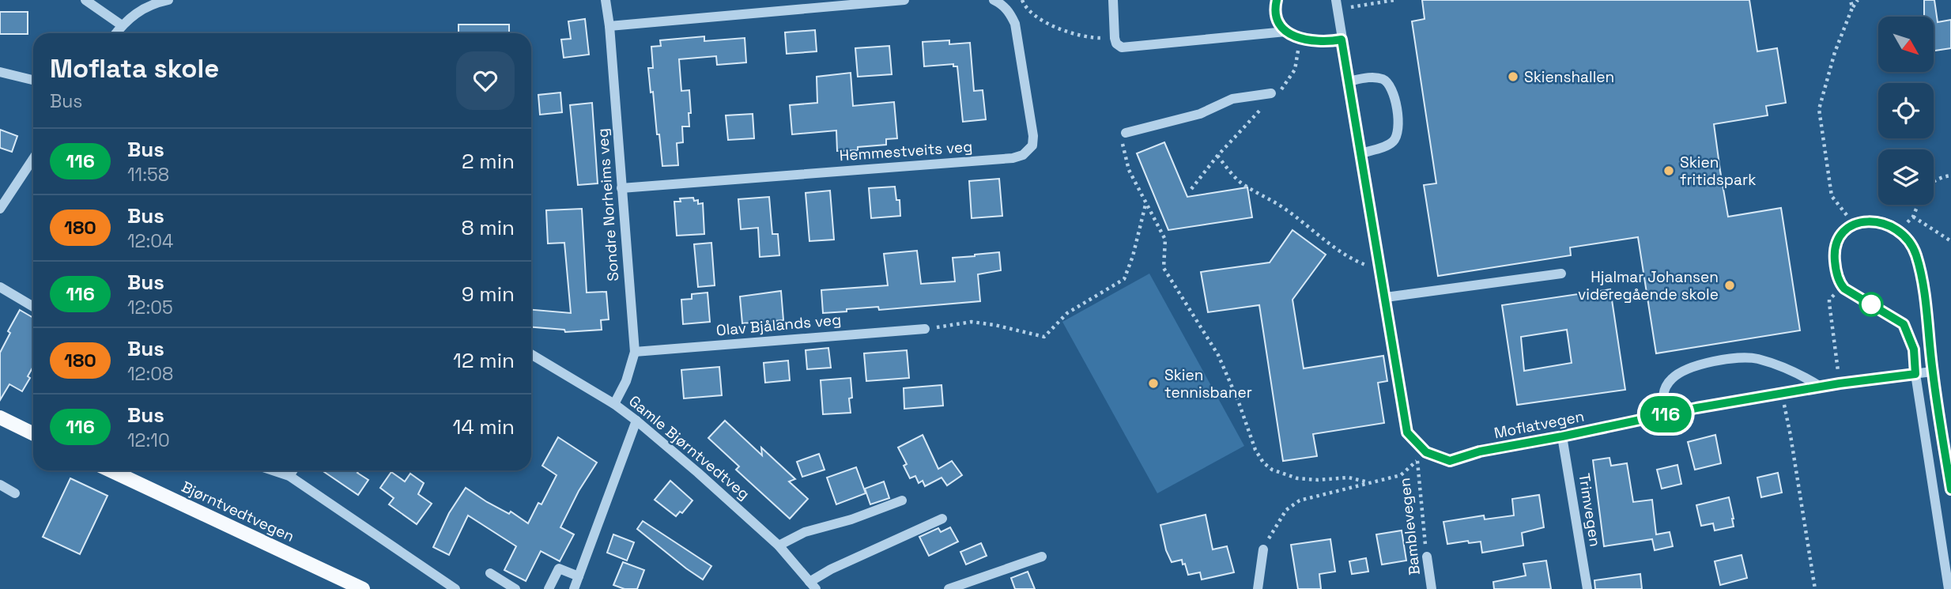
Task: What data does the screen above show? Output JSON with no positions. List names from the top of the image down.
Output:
{
  "streets": {
    "main road": ["Bjørntvedtvegen"],
    "street": [
      "Hemmestveits veg",
      "Sondre Norheims veg",
      "Olav Bjålands veg",
      "Moflatvegen",
      "Gamle Bjørntvedtveg",
      "Trimvegen",
      "Bamblevegen"
    ]
  },
  "crossings": [
    ["Hemmestveits veg", "Sondre Norheims veg"],
    ["Sondre Norheims veg", "Olav Bjålands veg"],
    ["Sondre Norheims veg", "Gamle Bjørntvedtveg"],
    ["Moflatvegen", "Trimvegen"]
  ],
  "places": [
    "Skienshallen",
    "Skien fritidspark",
    "Hjalmar Johansen videregående skole",
    "Skien tennisbaner"
  ],
  "lines": ["bus line 116"],
  "north": "bottom right",
  "page": {
    "on_map": "116",
    "heading": ["Moflata skole", "Bus"],
    "list": [
      {
        "mark": "116",
        "name": "Bus",
        "note": "11:58",
        "value": "2 min"
      },
      {
        "mark": "180",
        "name": "Bus",
        "note": "12:04",
        "value": "8 min"
      },
      {
        "mark": "116",
        "name": "Bus",
        "note": "12:05",
        "value": "9 min"
      },
      {
        "mark": "180",
        "name": "Bus",
        "note": "12:08",
        "value": "12 min"
      },
      {
        "mark": "116",
        "name": "Bus",
        "note": "12:10",
        "value": "14 min"
      }
    ]
  }
}
